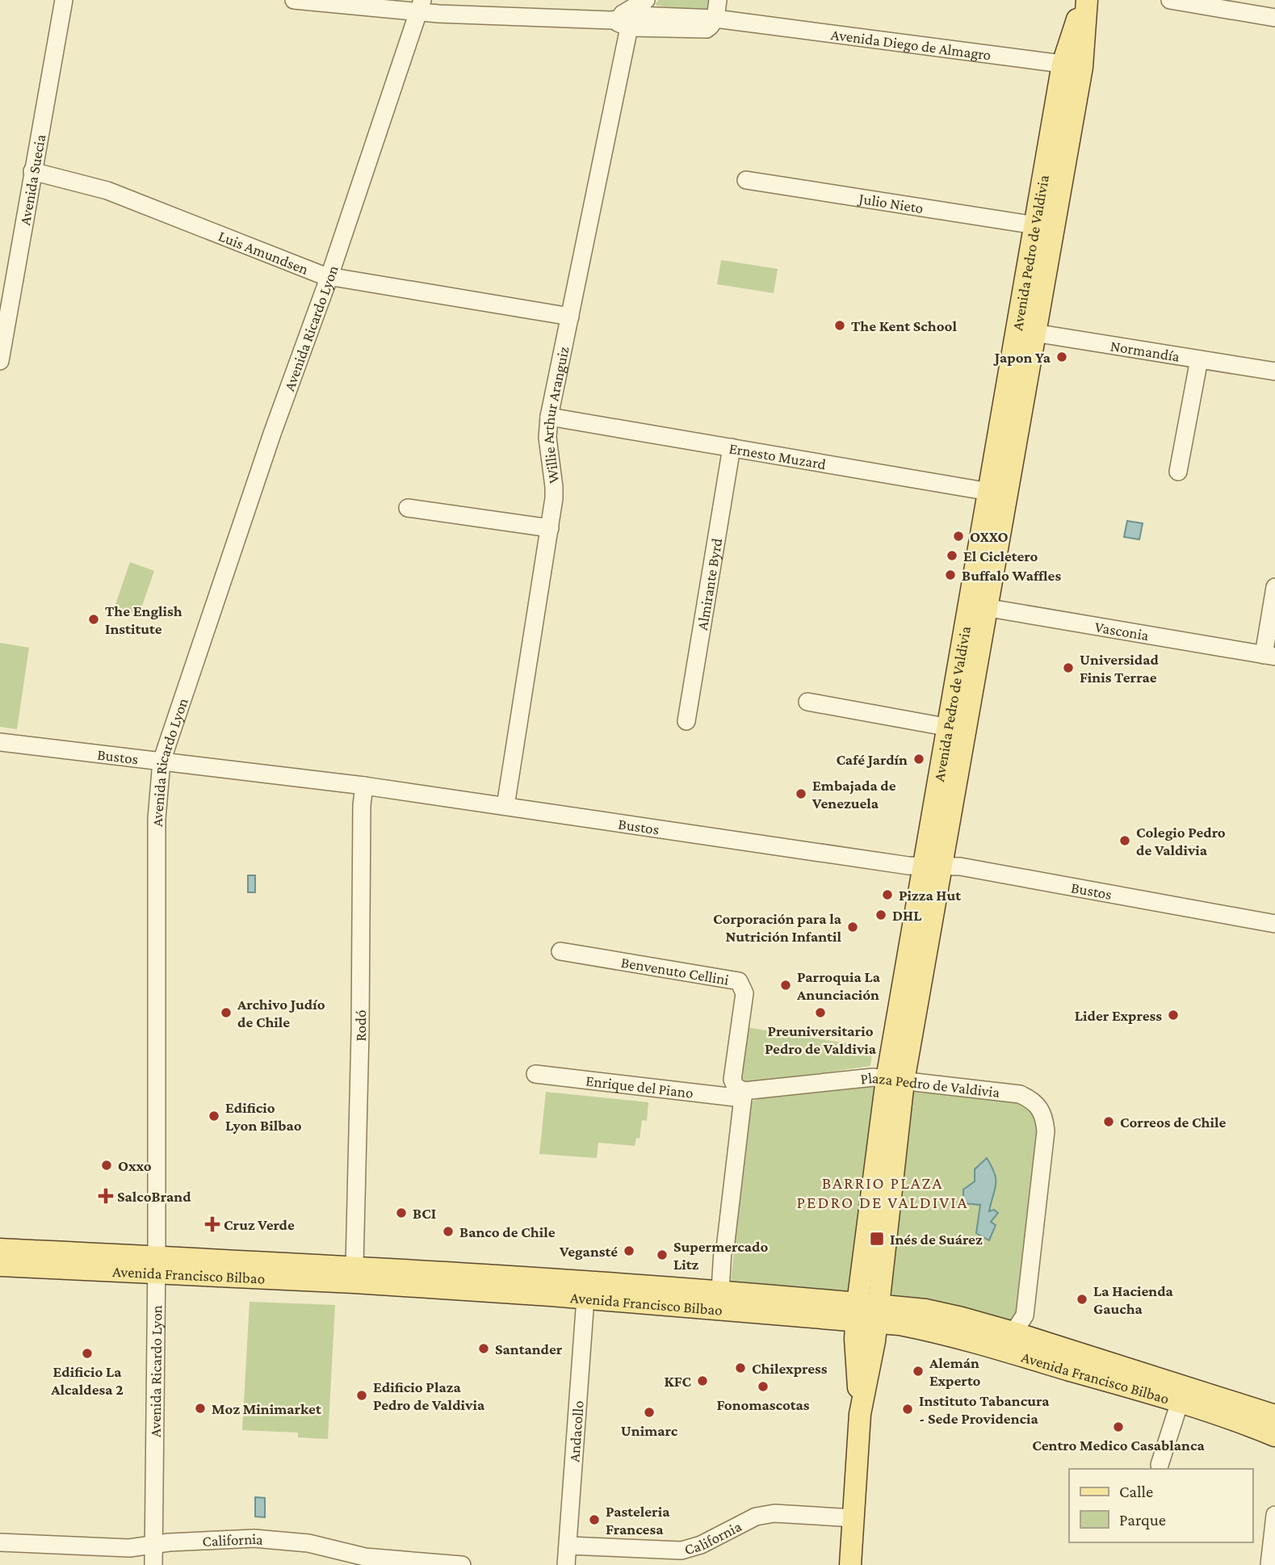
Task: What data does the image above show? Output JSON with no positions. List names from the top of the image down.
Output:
{
  "streets": {
    "main road": ["Avenida Pedro de Valdivia", "Avenida Francisco Bilbao"],
    "street": [
      "Avenida Diego de Almagro",
      "Avenida Suecia",
      "Julio Nieto",
      "Luis Amundsen",
      "Avenida Ricardo Lyon",
      "Normandía",
      "Willie Arthur Aranguiz",
      "Ernesto Muzard",
      "Almirante Byrd",
      "Vasconia",
      "Bustos",
      "Benvenuto Cellini",
      "Rodó",
      "Enrique del Piano",
      "Plaza Pedro de Valdivia",
      "Andacollo",
      "California"
    ]
  },
  "crossings": [
    ["Avenida Diego de Almagro", "Avenida Pedro de Valdivia"],
    ["Avenida Diego de Almagro", "Avenida Ricardo Lyon"],
    ["Avenida Diego de Almagro", "Willie Arthur Aranguiz"],
    ["Avenida Suecia", "Luis Amundsen"],
    ["Julio Nieto", "Avenida Pedro de Valdivia"],
    ["Luis Amundsen", "Avenida Ricardo Lyon"],
    ["Luis Amundsen", "Willie Arthur Aranguiz"],
    ["Avenida Pedro de Valdivia", "Normandía"],
    ["Avenida Pedro de Valdivia", "Ernesto Muzard"],
    ["Avenida Pedro de Valdivia", "Vasconia"],
    ["Avenida Pedro de Valdivia", "Bustos"],
    ["Avenida Pedro de Valdivia", "Plaza Pedro de Valdivia"],
    ["Avenida Pedro de Valdivia", "Avenida Francisco Bilbao"],
    ["Avenida Pedro de Valdivia", "California"],
    ["Avenida Ricardo Lyon", "Bustos"],
    ["Avenida Ricardo Lyon", "Avenida Francisco Bilbao"],
    ["Avenida Ricardo Lyon", "California"],
    ["Willie Arthur Aranguiz", "Ernesto Muzard"],
    ["Willie Arthur Aranguiz", "Bustos"],
    ["Ernesto Muzard", "Almirante Byrd"],
    ["Bustos", "Rodó"],
    ["Benvenuto Cellini", "Enrique del Piano"],
    ["Benvenuto Cellini", "Plaza Pedro de Valdivia"],
    ["Rodó", "Avenida Francisco Bilbao"],
    ["Enrique del Piano", "Plaza Pedro de Valdivia"],
    ["Plaza Pedro de Valdivia", "Avenida Francisco Bilbao"],
    ["Avenida Francisco Bilbao", "Andacollo"],
    ["Andacollo", "California"]
  ],
  "districts": ["BARRIO PLAZA PEDRO DE VALDIVIA"],
  "places": {
    "other": [
      "The Kent School",
      "Japon Ya",
      "OXXO",
      "El Cicletero",
      "Buffalo Waffles",
      "The English Institute",
      "Universidad Finis Terrae",
      "Café Jardín",
      "Embajada de Venezuela",
      "Colegio Pedro de Valdivia",
      "Pizza Hut",
      "DHL",
      "Corporación para la Nutrición Infantil",
      "Parroquia La Anunciación",
      "Archivo Judío de Chile",
      "Preuniversitario Pedro de Valdivia",
      "Lider Express",
      "Edificio Lyon Bilbao",
      "Correos de Chile",
      "Oxxo",
      "BCI",
      "Banco de Chile",
      "Vegansté",
      "Supermercado Litz",
      "La Hacienda Gaucha",
      "Santander",
      "Edificio La Alcaldesa 2",
      "Chilexpress",
      "Alemán Experto",
      "KFC",
      "Fonomascotas",
      "Edificio Plaza Pedro de Valdivia",
      "Moz Minimarket",
      "Instituto Tabancura - Sede Providencia",
      "Unimarc",
      "Centro Medico Casablanca",
      "Pasteleria Francesa"
    ],
    "health": ["SalcoBrand", "Cruz Verde"],
    "transit": ["Inés de Suárez"]
  },
  "legend": ["Calle", "Parque"]
}
